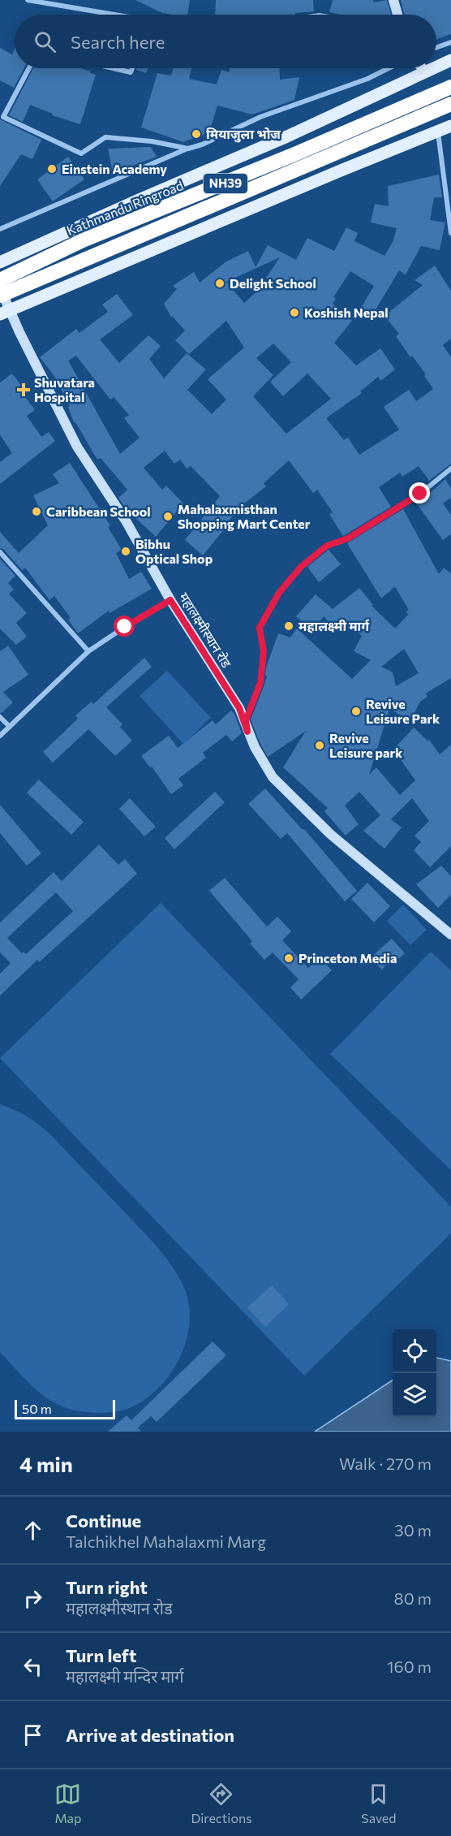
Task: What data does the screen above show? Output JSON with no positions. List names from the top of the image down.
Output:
{
  "streets": {
    "highway": ["NH39", "Kathmandu Ringroad"],
    "street": ["महालक्ष्मीस्थान रोड"]
  },
  "crossings": [
    ["NH39", "Kathmandu Ringroad"],
    ["NH39", "महालक्ष्मीस्थान रोड"],
    ["Kathmandu Ringroad", "महालक्ष्मीस्थान रोड"]
  ],
  "places": {
    "other": [
      "मियाजुला भोज",
      "Einstein Academy",
      "Delight School",
      "Koshish Nepal",
      "Caribbean School",
      "Mahalaxmisthan Shopping Mart Center",
      "Bibhu Optical Shop",
      "महालक्ष्मी मार्ग",
      "Revive Leisure Park",
      "Revive Leisure park",
      "Princeton Media"
    ],
    "health": ["Shuvatara Hospital"]
  },
  "scale_bar": "50 m",
  "page": {
    "search": "Search here",
    "scale": "50 m",
    "heading": ["4 min", "Walk · 270 m"],
    "list": [
      ["Continue", "Talchikhel Mahalaxmi Marg", "30 m"],
      ["Turn right", "महालक्ष्मीस्थान रोड", "80 m"],
      ["Turn left", "महालक्ष्मी मन्दिर मार्ग", "160 m"],
      "Arrive at destination"
    ],
    "nav": ["Map", "Directions", "Saved"]
  }
}
